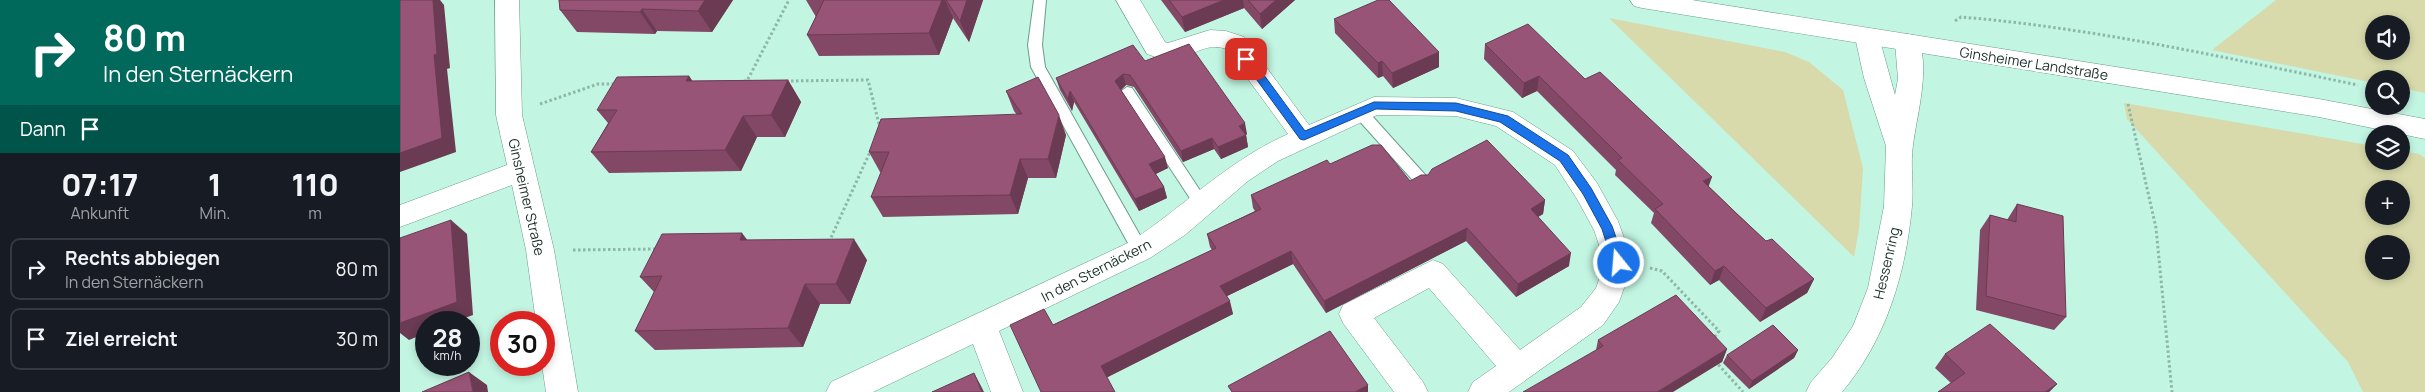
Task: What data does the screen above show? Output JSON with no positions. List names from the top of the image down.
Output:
{
  "streets": {
    "street": [
      "Ginsheimer Landstraße",
      "Ginsheimer Straße",
      "Hessenring",
      "In den Sternäckern"
    ]
  },
  "crossings": [
    ["Ginsheimer Landstraße", "Hessenring"]
  ],
  "page": {
    "turn": ["80 m", "In den Sternäckern"],
    "map_buttons": ["+", "−"],
    "then": "Dann",
    "eta": [
      "07:17",
      "Ankunft",
      "1",
      "Min.",
      "110",
      "m"
    ],
    "list": [
      {
        "name": "Rechts abbiegen",
        "note": "In den Sternäckern",
        "value": "80 m"
      },
      {
        "name": "Ziel erreicht",
        "value": "30 m"
      }
    ],
    "speed": "28 km/h",
    "limit": "30"
  }
}
